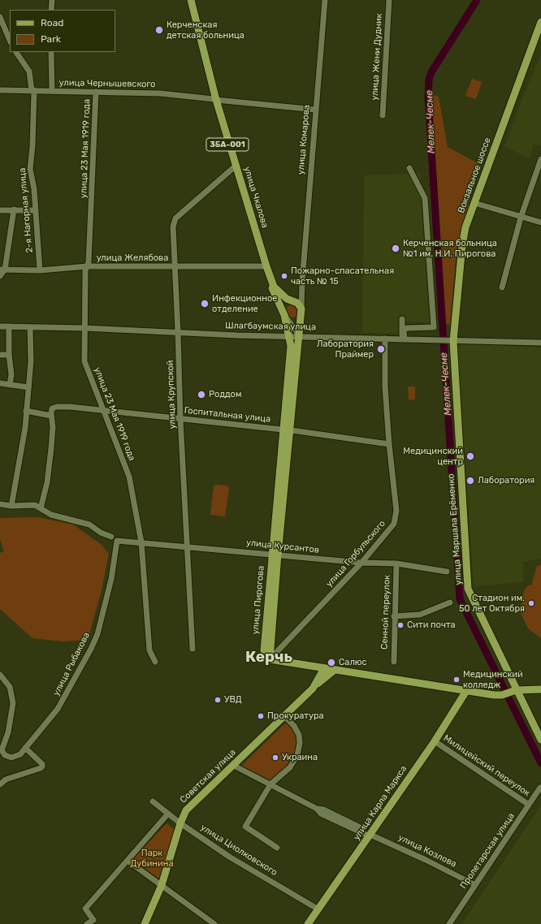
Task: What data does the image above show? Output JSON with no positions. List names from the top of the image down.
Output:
{
  "streets": {
    "main road": [
      "улица Комарова",
      "35А-001",
      "Вокзальное шоссе",
      "улица Чкалова",
      "улица Маршала Ерёменко",
      "улица Пирогова",
      "Советская улица",
      "улица Карла Маркса"
    ],
    "street": [
      "улица Жени Дудник",
      "улица Чернышевского",
      "улица 23 Мая 1919 года",
      "2-я Нагорная улица",
      "улица Желябова",
      "Шлагбаумская улица",
      "улица Крупской",
      "Госпитальная улица",
      "улица Курсантов",
      "улица Горбульского",
      "Сенной переулок",
      "улица Рыбакова",
      "Милицейский переулок",
      "улица Циолковского",
      "улица Козлова",
      "Пролетарская улица"
    ]
  },
  "crossings": [
    ["улица Чернышевского", "улица Комарова"],
    ["улица Чернышевского", "улица 23 Мая 1919 года"],
    ["улица Чернышевского", "улица Чкалова"],
    ["улица Чернышевского", "2-я Нагорная улица"],
    ["улица Комарова", "улица Чкалова"],
    ["улица Комарова", "Шлагбаумская улица"],
    ["улица Комарова", "улица Пирогова"],
    ["улица 23 Мая 1919 года", "улица Желябова"],
    ["улица 23 Мая 1919 года", "Шлагбаумская улица"],
    ["улица 23 Мая 1919 года", "Госпитальная улица"],
    ["улица 23 Мая 1919 года", "улица Курсантов"],
    ["Вокзальное шоссе", "Шлагбаумская улица"],
    ["Вокзальное шоссе", "улица Маршала Ерёменко"],
    ["улица Чкалова", "улица Желябова"],
    ["улица Чкалова", "улица Крупской"],
    ["улица Чкалова", "улица Пирогова"],
    ["2-я Нагорная улица", "улица Желябова"],
    ["улица Желябова", "улица Крупской"],
    ["Шлагбаумская улица", "улица Крупской"],
    ["Шлагбаумская улица", "улица Маршала Ерёменко"],
    ["Шлагбаумская улица", "улица Горбульского"],
    ["Шлагбаумская улица", "улица Пирогова"],
    ["улица Крупской", "Госпитальная улица"],
    ["улица Крупской", "улица Курсантов"],
    ["Госпитальная улица", "улица Горбульского"],
    ["Госпитальная улица", "улица Пирогова"],
    ["улица Курсантов", "улица Горбульского"],
    ["улица Курсантов", "улица Пирогова"],
    ["улица Курсантов", "Сенной переулок"],
    ["улица Курсантов", "улица Рыбакова"],
    ["улица Горбульского", "улица Пирогова"],
    ["Милицейский переулок", "улица Карла Маркса"],
    ["Милицейский переулок", "Пролетарская улица"],
    ["Советская улица", "улица Циолковского"],
    ["Советская улица", "улица Козлова"],
    ["улица Карла Маркса", "улица Циолковского"],
    ["улица Карла Маркса", "улица Козлова"],
    ["улица Козлова", "Пролетарская улица"]
  ],
  "districts": ["Керчь"],
  "water": ["Мелек-Чесме"],
  "parks": ["Парк Дубинина"],
  "places": [
    "Керченская детская больница",
    "Керченская больница №1 им. Н.И. Пирогова",
    "Пожарно-спасательная часть № 15",
    "Инфекционное отделение",
    "Лаборатория Праймер",
    "Роддом",
    "Медицинский центр",
    "Лаборатория",
    "Стадион им. 50 лет Октября",
    "Сити почта",
    "Салюс",
    "Медицинский колледж",
    "УВД",
    "Прокуратура",
    "Украина"
  ],
  "legend": ["Road", "Park"]
}
